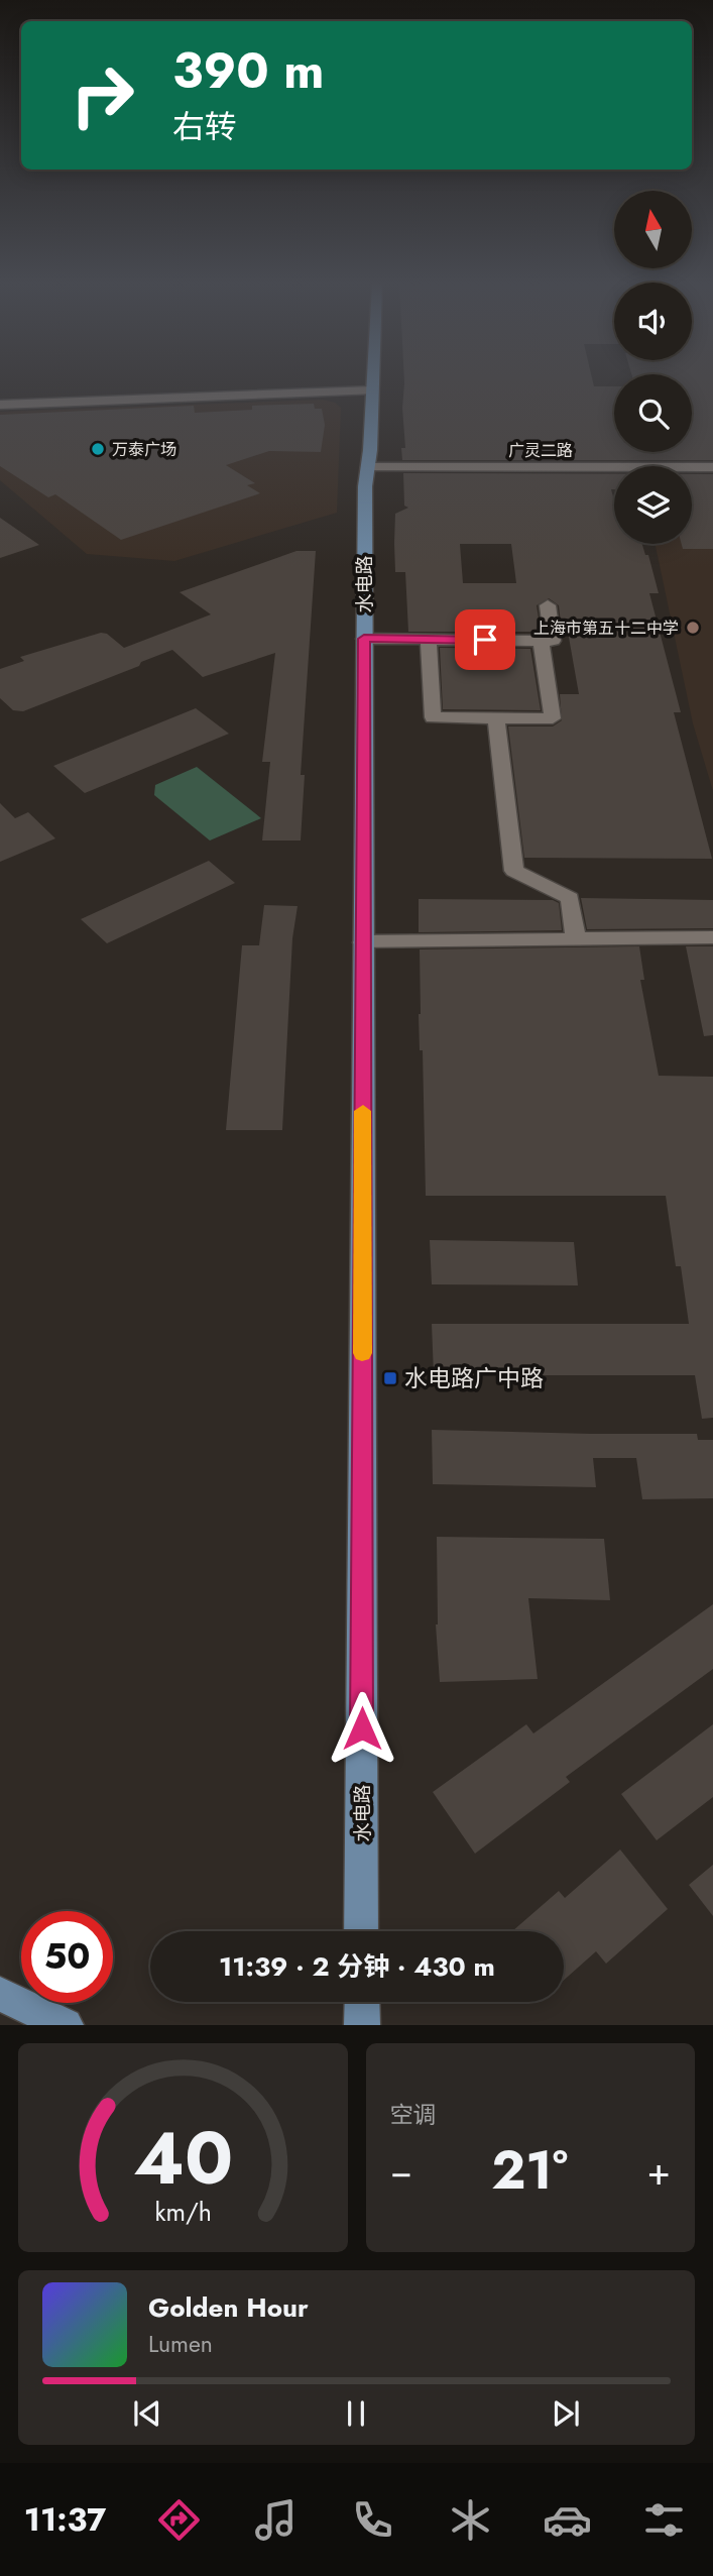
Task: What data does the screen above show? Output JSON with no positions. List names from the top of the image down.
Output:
{
  "streets": {
    "main road": ["水电路"],
    "street": ["广灵二路"]
  },
  "crossings": [
    ["广灵二路", "水电路"]
  ],
  "places": {
    "other": ["万泰广场", "上海市第五十二中学"],
    "transit": ["水电路广中路"]
  },
  "north": "top",
  "page": {
    "turn": ["390 m", "右转"],
    "limit": "50",
    "trip": "11:39 · 2 分钟 · 430 m",
    "tile": "空调",
    "heat": ["−", "21°", "+"],
    "song": ["Golden Hour", "Lumen"],
    "tabs": "11:37",
    "gauge": ["40", "km/h"]
  }
}
